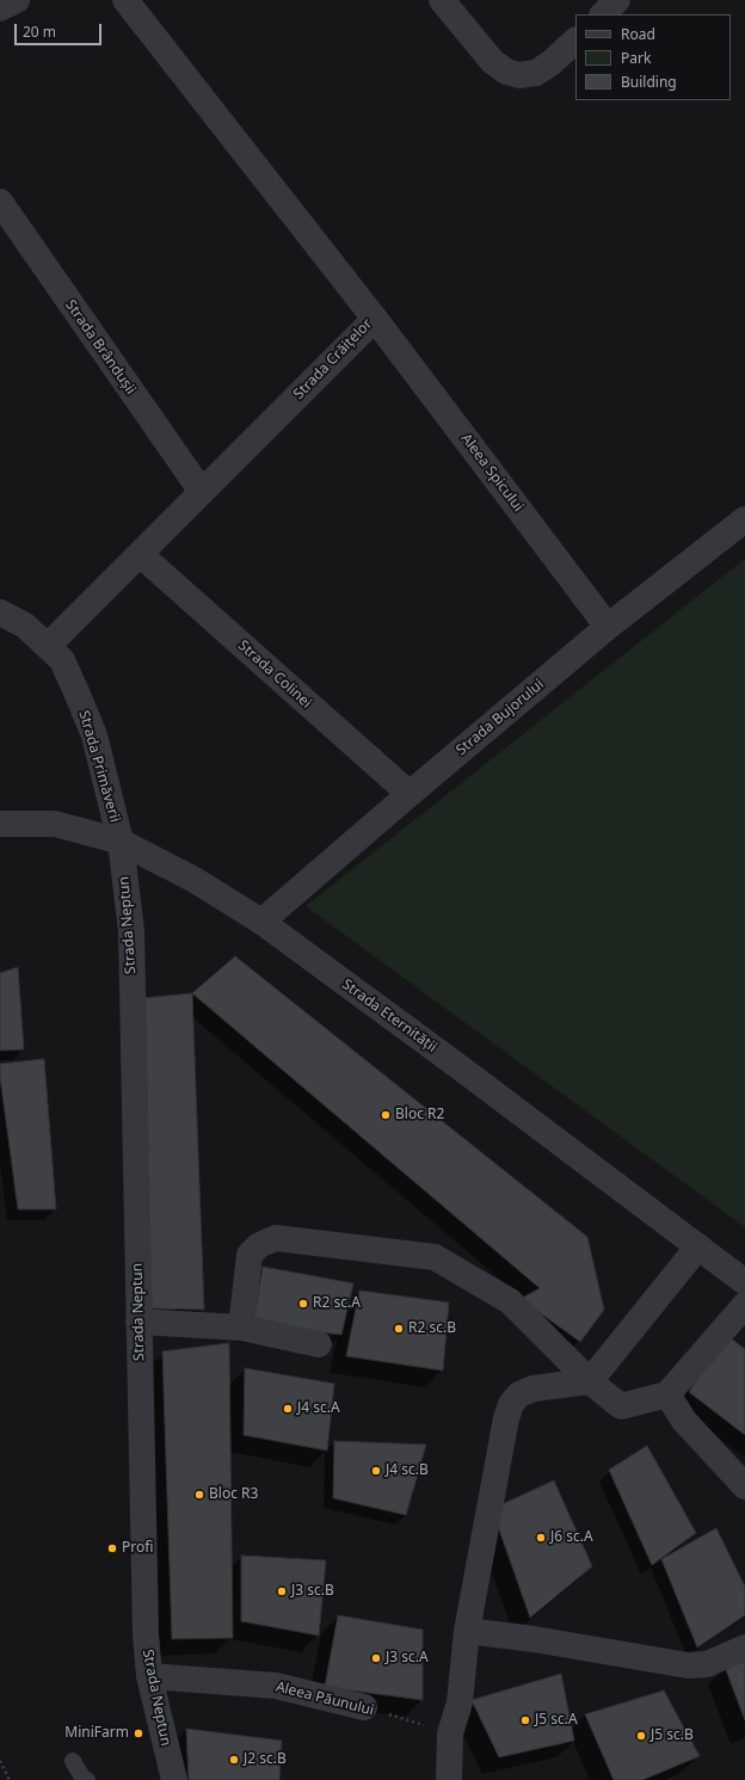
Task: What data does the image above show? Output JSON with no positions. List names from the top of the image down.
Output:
{
  "streets": {
    "street": [
      "Strada Brândușii",
      "Strada Crăițelor",
      "Aleea Spicului",
      "Strada Colinei",
      "Strada Bujorului",
      "Strada Primăverii",
      "Strada Neptun",
      "Strada Eternității",
      "Aleea Păunului"
    ]
  },
  "crossings": [
    ["Strada Brândușii", "Strada Crăițelor"],
    ["Strada Crăițelor", "Aleea Spicului"],
    ["Strada Crăițelor", "Strada Colinei"],
    ["Strada Crăițelor", "Strada Primăverii"],
    ["Aleea Spicului", "Strada Bujorului"],
    ["Strada Colinei", "Strada Bujorului"],
    ["Strada Bujorului", "Strada Eternității"],
    ["Strada Primăverii", "Strada Neptun"],
    ["Strada Primăverii", "Strada Eternității"],
    ["Strada Neptun", "Strada Eternității"],
    ["Strada Neptun", "Aleea Păunului"]
  ],
  "places": [
    "Bloc R2",
    "R2 sc.A",
    "R2 sc.B",
    "J4 sc.A",
    "J4 sc.B",
    "Bloc R3",
    "J6 sc.A",
    "Profi",
    "J3 sc.B",
    "J3 sc.A",
    "J5 sc.A",
    "MiniFarm",
    "J5 sc.B",
    "J2 sc.B"
  ],
  "legend": ["Road", "Park", "Building"],
  "scale_bar": "20 m"
}
